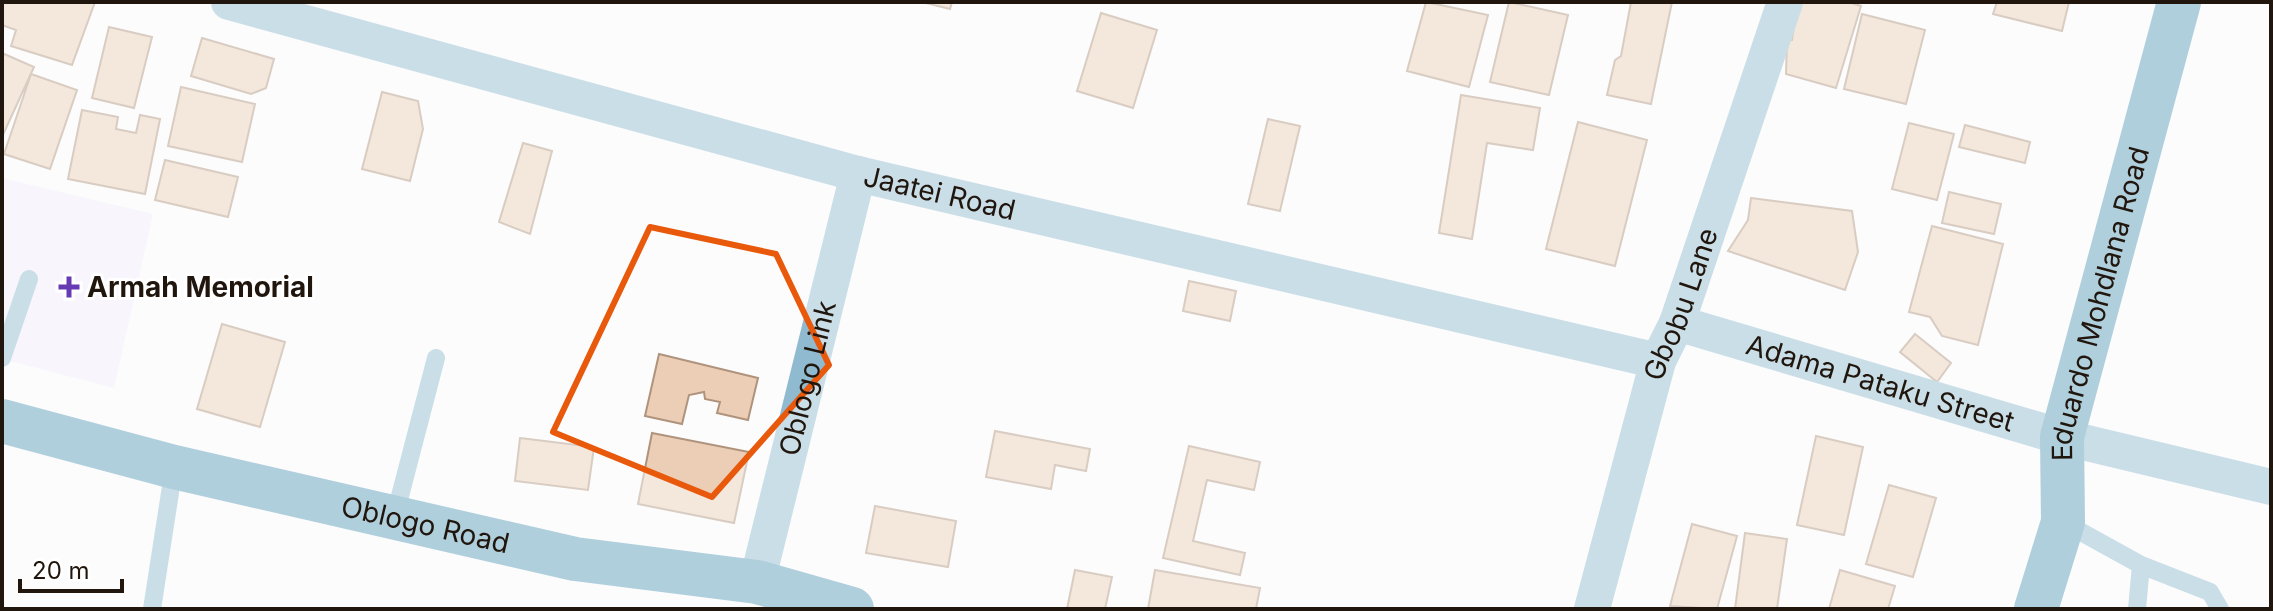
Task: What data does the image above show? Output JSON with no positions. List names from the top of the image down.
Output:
{
  "streets": {
    "main road": ["Eduardo Mohdlana Road", "Oblogo Road"],
    "street": [
      "Jaatei Road",
      "Gbobu Lane",
      "Oblogo Link",
      "Adama Pataku Street"
    ]
  },
  "crossings": [
    ["Jaatei Road", "Gbobu Lane"],
    ["Jaatei Road", "Oblogo Link"],
    ["Gbobu Lane", "Adama Pataku Street"],
    ["Eduardo Mohdlana Road", "Adama Pataku Street"],
    ["Oblogo Link", "Oblogo Road"]
  ],
  "places": {
    "health": ["Armah Memorial"]
  },
  "scale_bar": "20 m"
}
